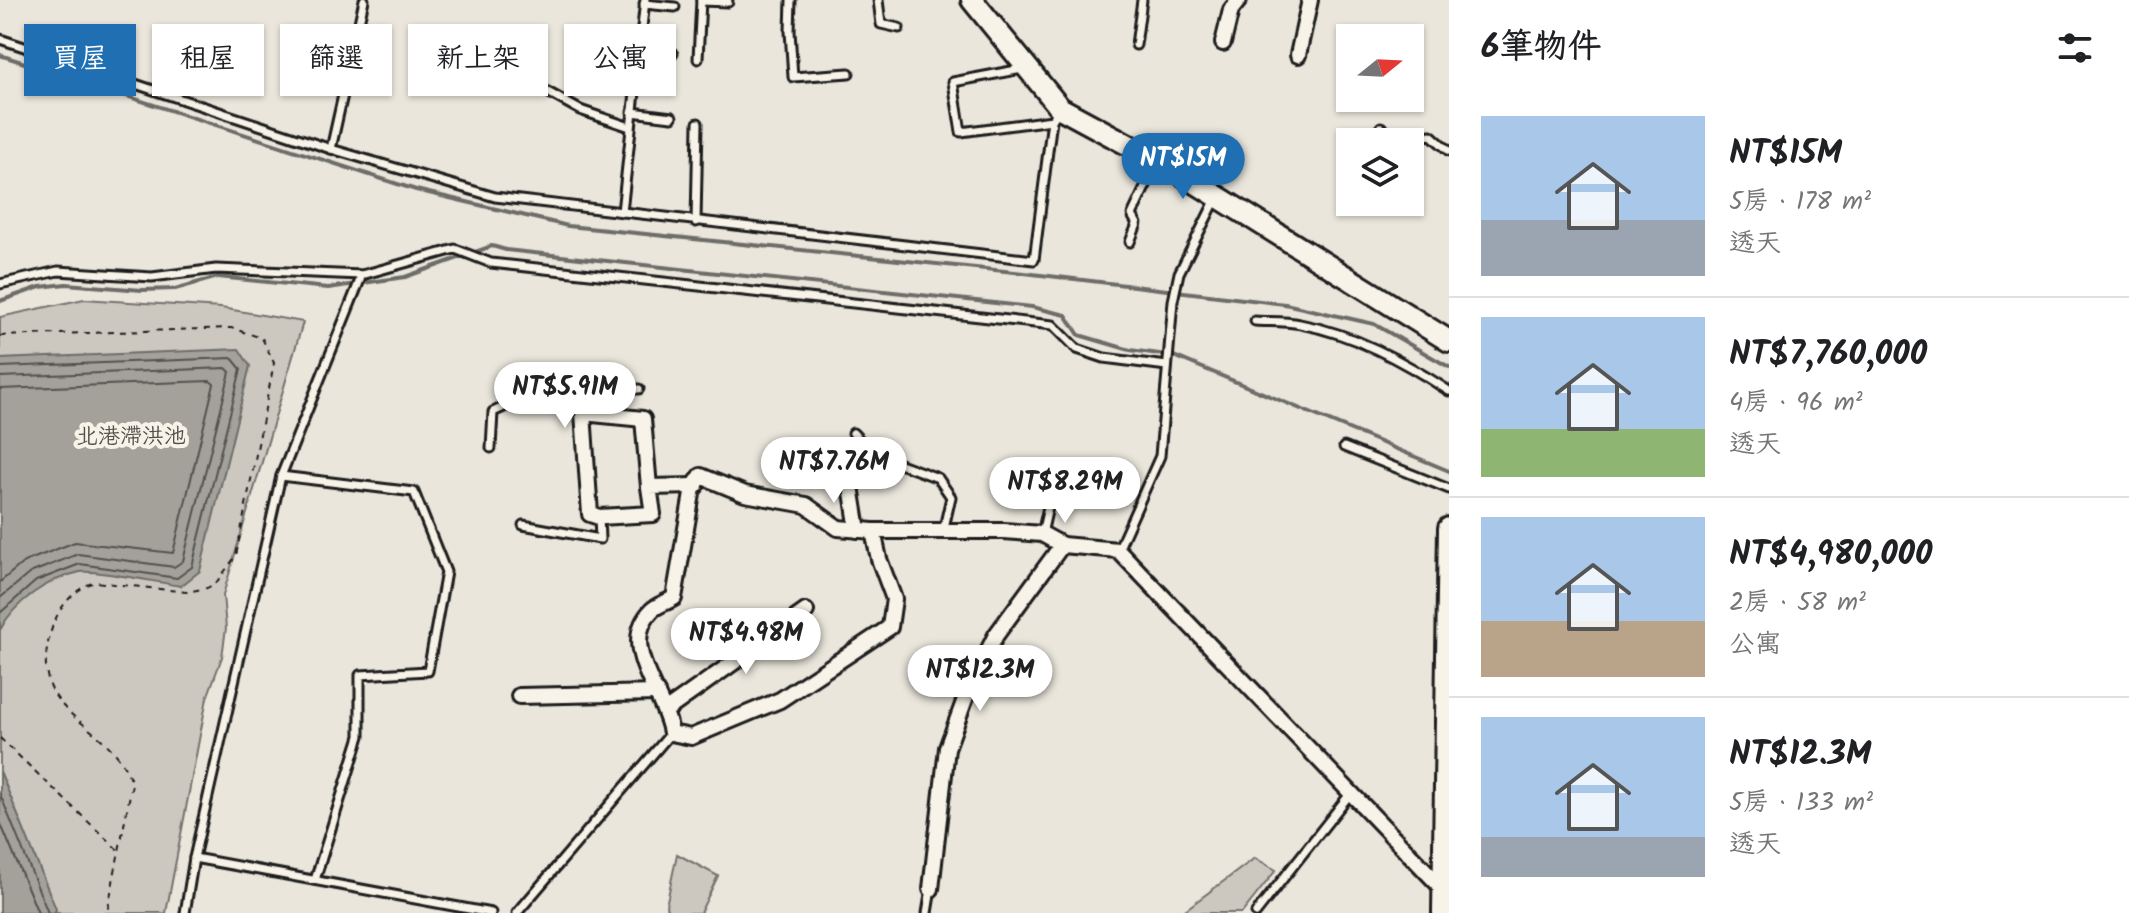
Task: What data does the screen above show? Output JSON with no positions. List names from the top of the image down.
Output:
{
  "parks": ["北港滯洪池"],
  "north": "right",
  "page": {
    "heading": "6筆物件",
    "chip": [
      "買屋",
      "租屋",
      "篩選",
      "新上架",
      "公寓"
    ],
    "list": [
      {
        "name": "NT$15M",
        "note": "5房 · 178 m² · 透天"
      },
      {
        "name": "NT$7,760,000",
        "note": "4房 · 96 m² · 透天"
      },
      {
        "name": "NT$4,980,000",
        "note": "2房 · 58 m² · 公寓"
      },
      {
        "name": "NT$12.3M",
        "note": "5房 · 133 m² · 透天"
      }
    ],
    "price": [
      "NT$15M",
      "NT$5.91M",
      "NT$7.76M",
      "NT$8.29M",
      "NT$4.98M",
      "NT$12.3M"
    ]
  }
}
